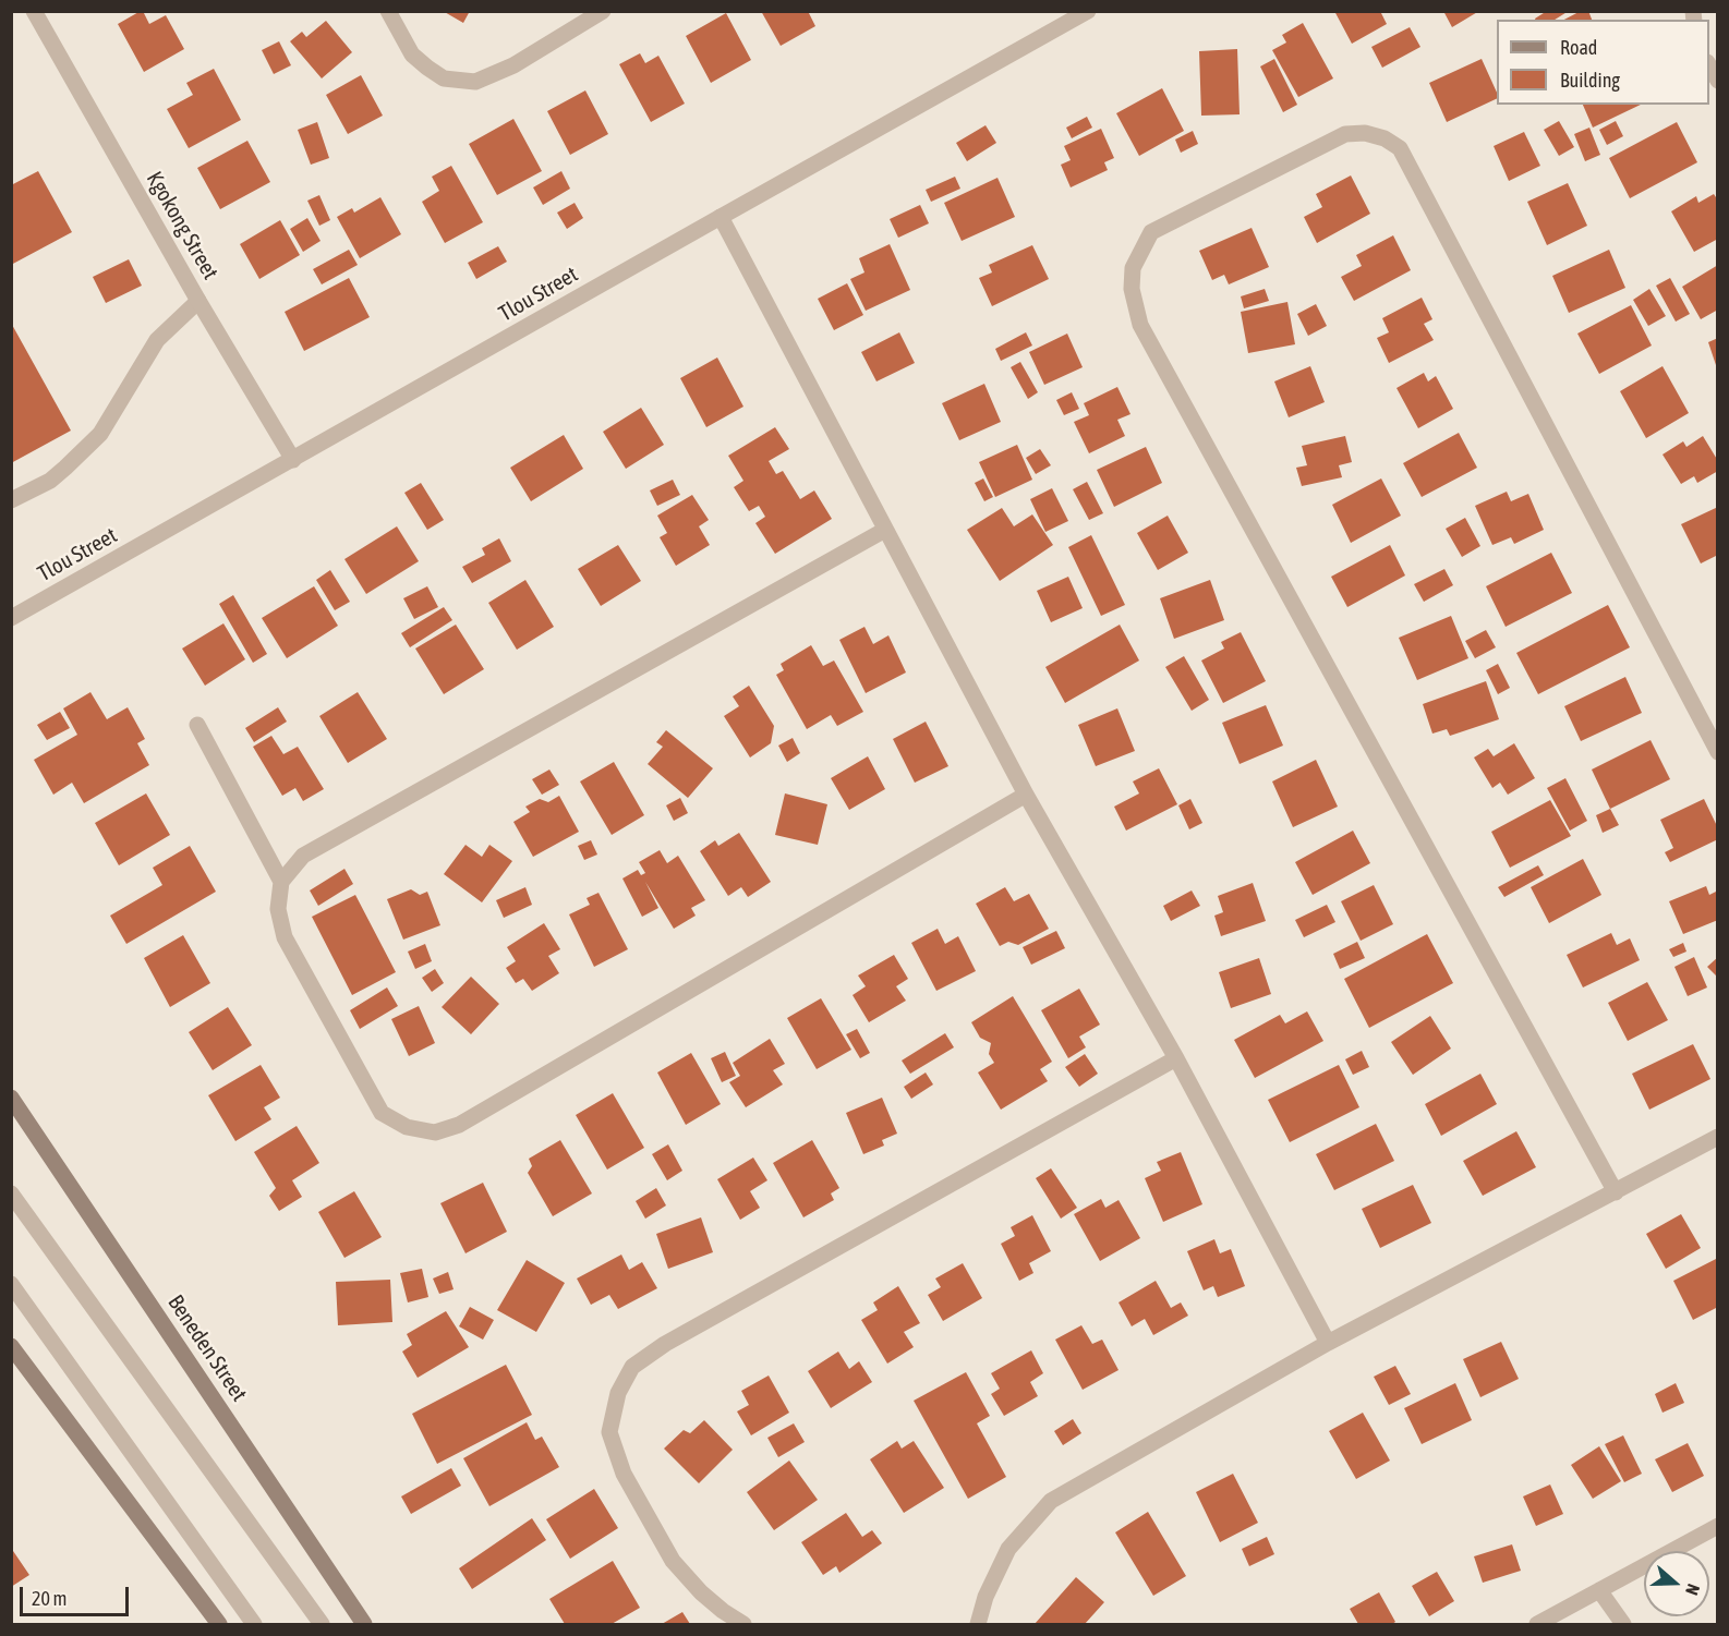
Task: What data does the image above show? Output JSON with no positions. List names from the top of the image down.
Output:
{
  "streets": {
    "main road": ["Beneden Street"],
    "street": ["Kgokong Street", "Tlou Street"]
  },
  "crossings": [
    ["Kgokong Street", "Tlou Street"]
  ],
  "legend": ["Road", "Building"],
  "scale_bar": "20 m",
  "north": "right"
}
